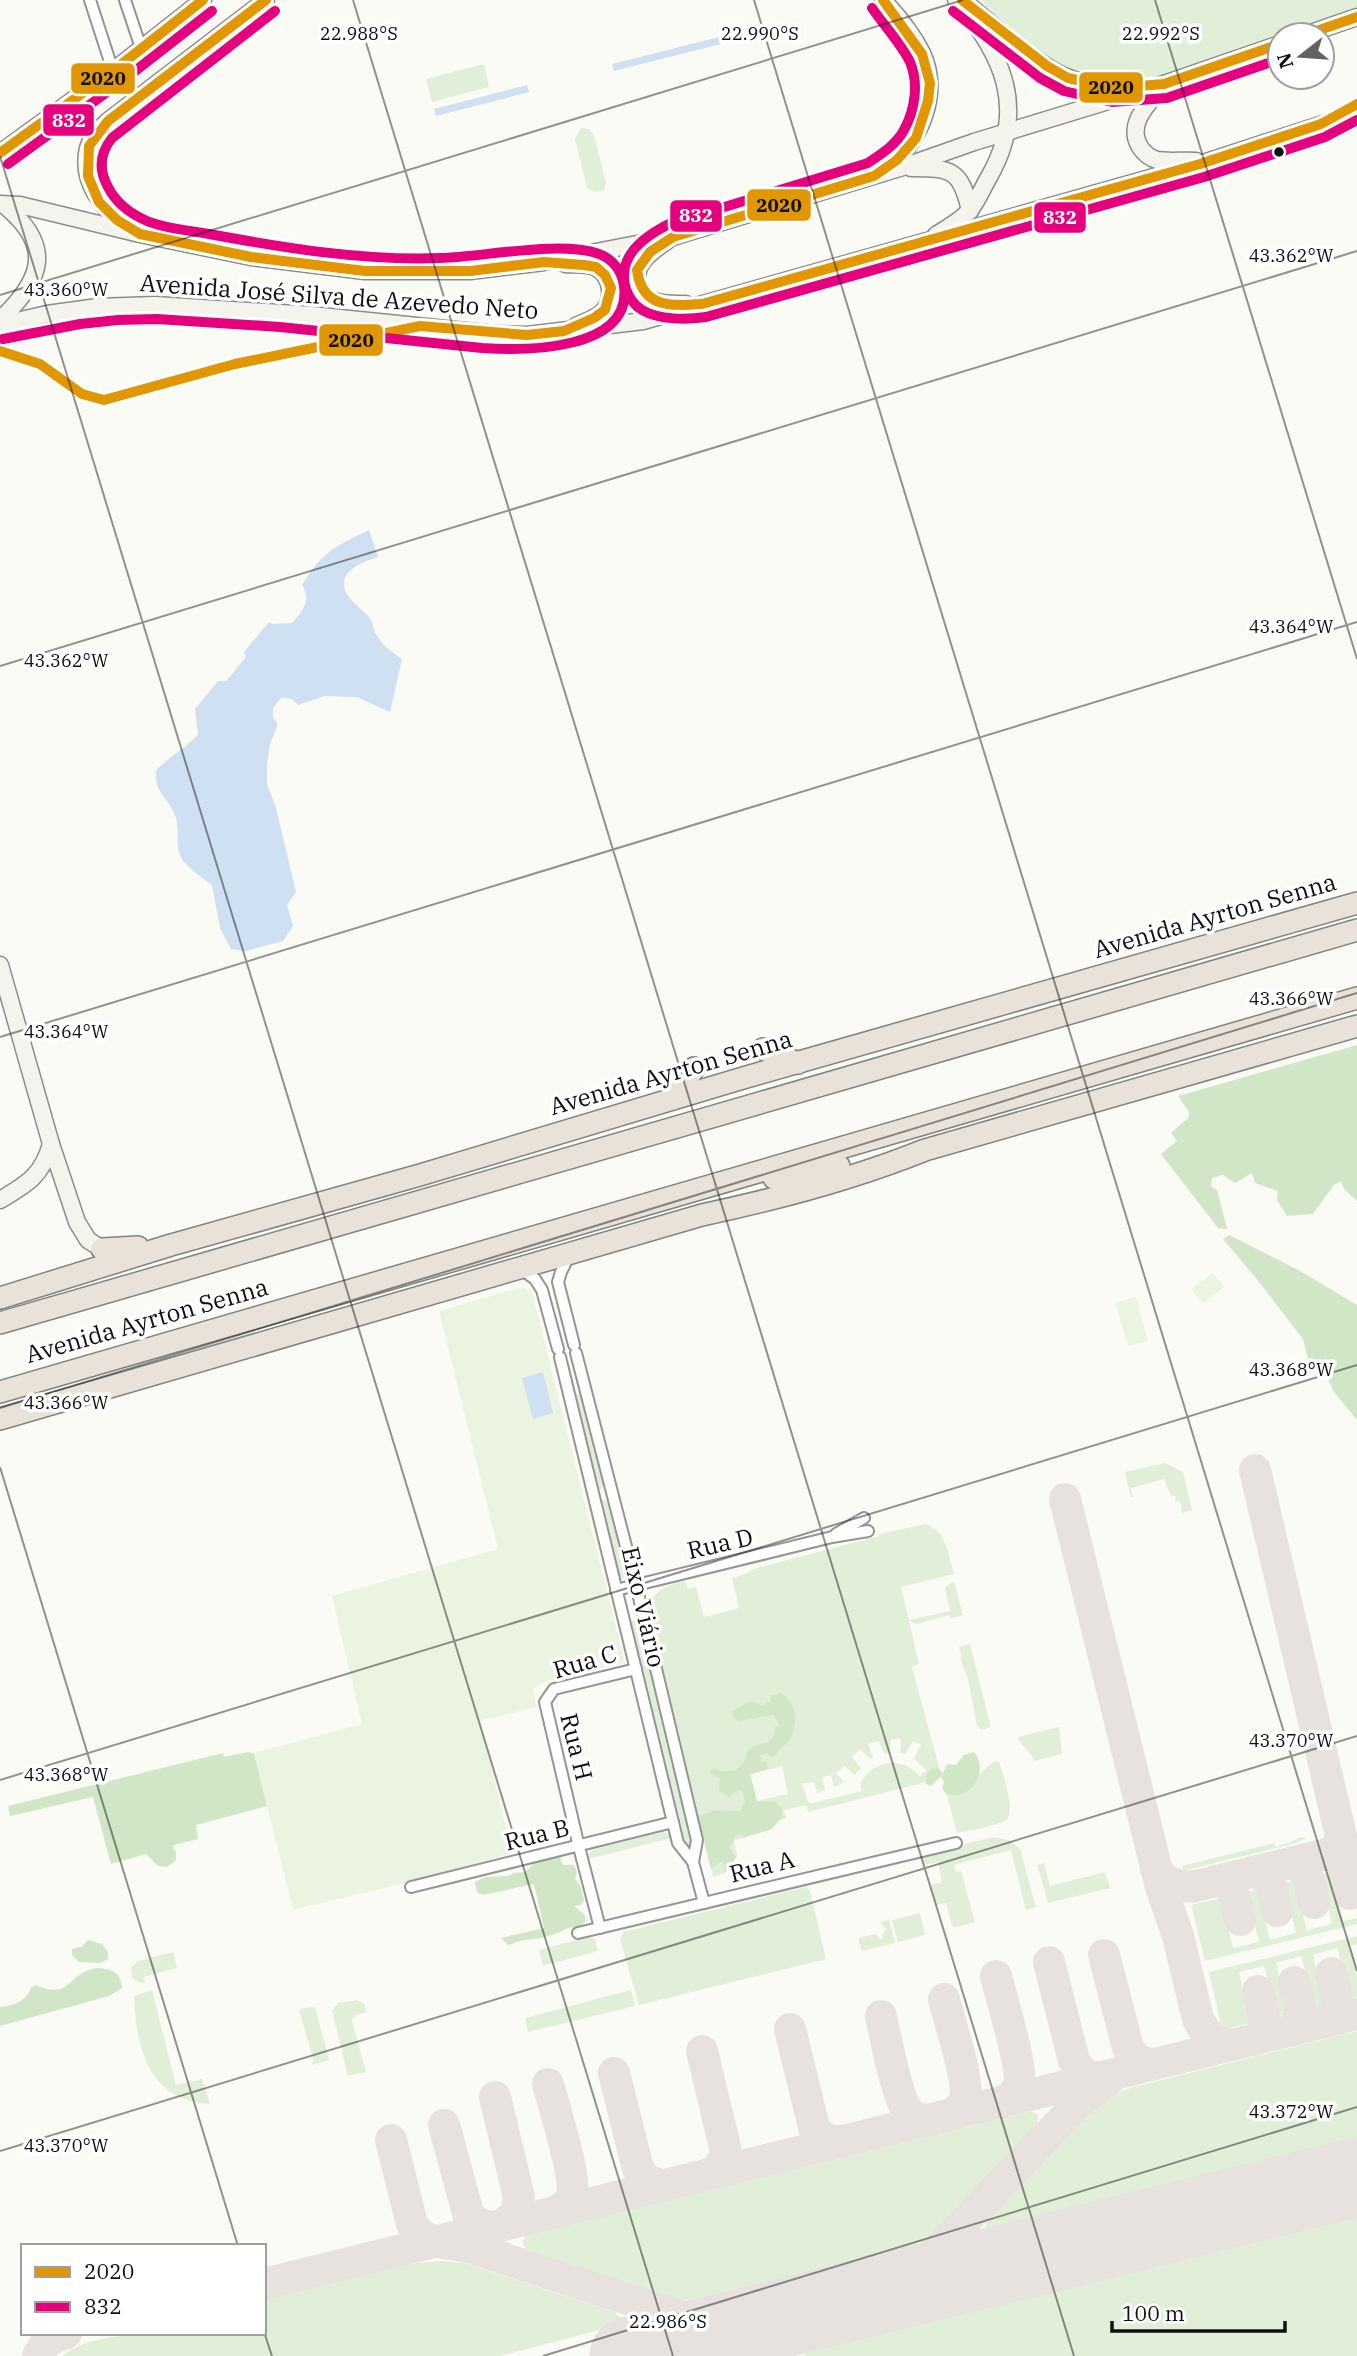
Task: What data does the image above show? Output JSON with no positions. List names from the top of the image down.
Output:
{
  "streets": {
    "highway": ["Avenida Ayrton Senna"],
    "street": [
      "Avenida José Silva de Azevedo Neto",
      "Rua D",
      "Eixo Viário",
      "Rua C",
      "Rua H",
      "Rua B",
      "Rua A"
    ]
  },
  "crossings": [
    ["Rua D", "Eixo Viário"],
    ["Eixo Viário", "Rua C"],
    ["Eixo Viário", "Rua B"],
    ["Eixo Viário", "Rua A"],
    ["Rua C", "Rua H"],
    ["Rua H", "Rua B"],
    ["Rua H", "Rua A"]
  ],
  "lines": ["transit line 2020", "transit line 832"],
  "legend": ["2020", "832"],
  "scale_bar": "100 m",
  "north": "left",
  "coordinates": [
    "22.988°S",
    "22.990°S",
    "22.992°S",
    "43.362°W",
    "43.360°W",
    "43.364°W",
    "43.366°W",
    "43.368°W",
    "43.370°W",
    "43.372°W",
    "22.986°S"
  ]
}
